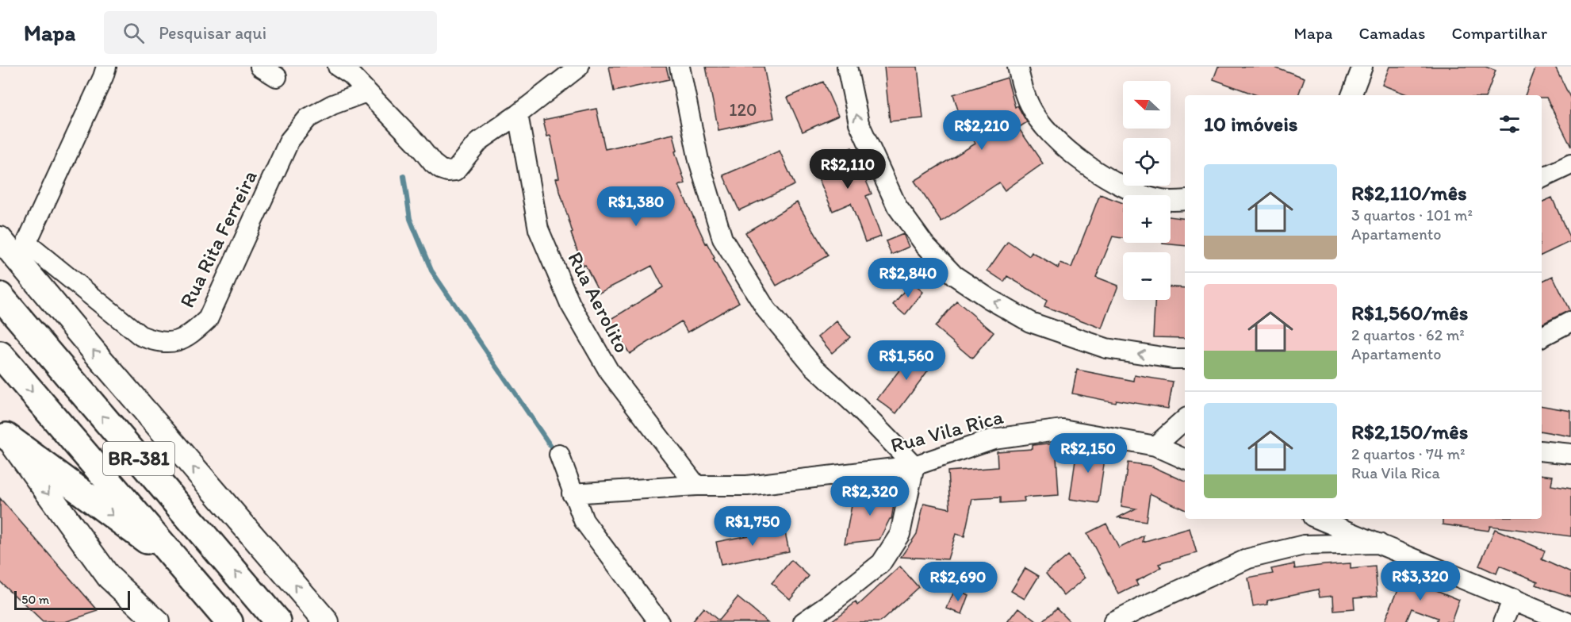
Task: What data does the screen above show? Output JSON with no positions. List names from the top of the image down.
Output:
{
  "streets": {
    "highway": ["BR-381"],
    "street": ["Rua Rita Ferreira", "Rua Aerolito", "Rua Vila Rica"]
  },
  "crossings": [
    ["Rua Aerolito", "Rua Vila Rica"]
  ],
  "house_numbers": ["120"],
  "scale_bar": "50 m",
  "north": "left",
  "page": {
    "header": "Mapa",
    "search": "Pesquisar aqui",
    "nav": ["Mapa", "Camadas", "Compartilhar"],
    "map_buttons": ["+", "−"],
    "heading": "10 imóveis",
    "price": [
      "R$2,210",
      "R$2,110",
      "R$1,380",
      "R$2,840",
      "R$1,560",
      "R$2,150",
      "R$2,320",
      "R$1,750",
      "R$3,320",
      "R$2,690"
    ],
    "list": [
      {
        "name": "R$2,110/mês",
        "note": "3 quartos · 101 m² · Apartamento"
      },
      {
        "name": "R$1,560/mês",
        "note": "2 quartos · 62 m² · Apartamento"
      },
      {
        "name": "R$2,150/mês",
        "note": "2 quartos · 74 m² · Rua Vila Rica"
      }
    ],
    "scale": "50 m"
  }
}
